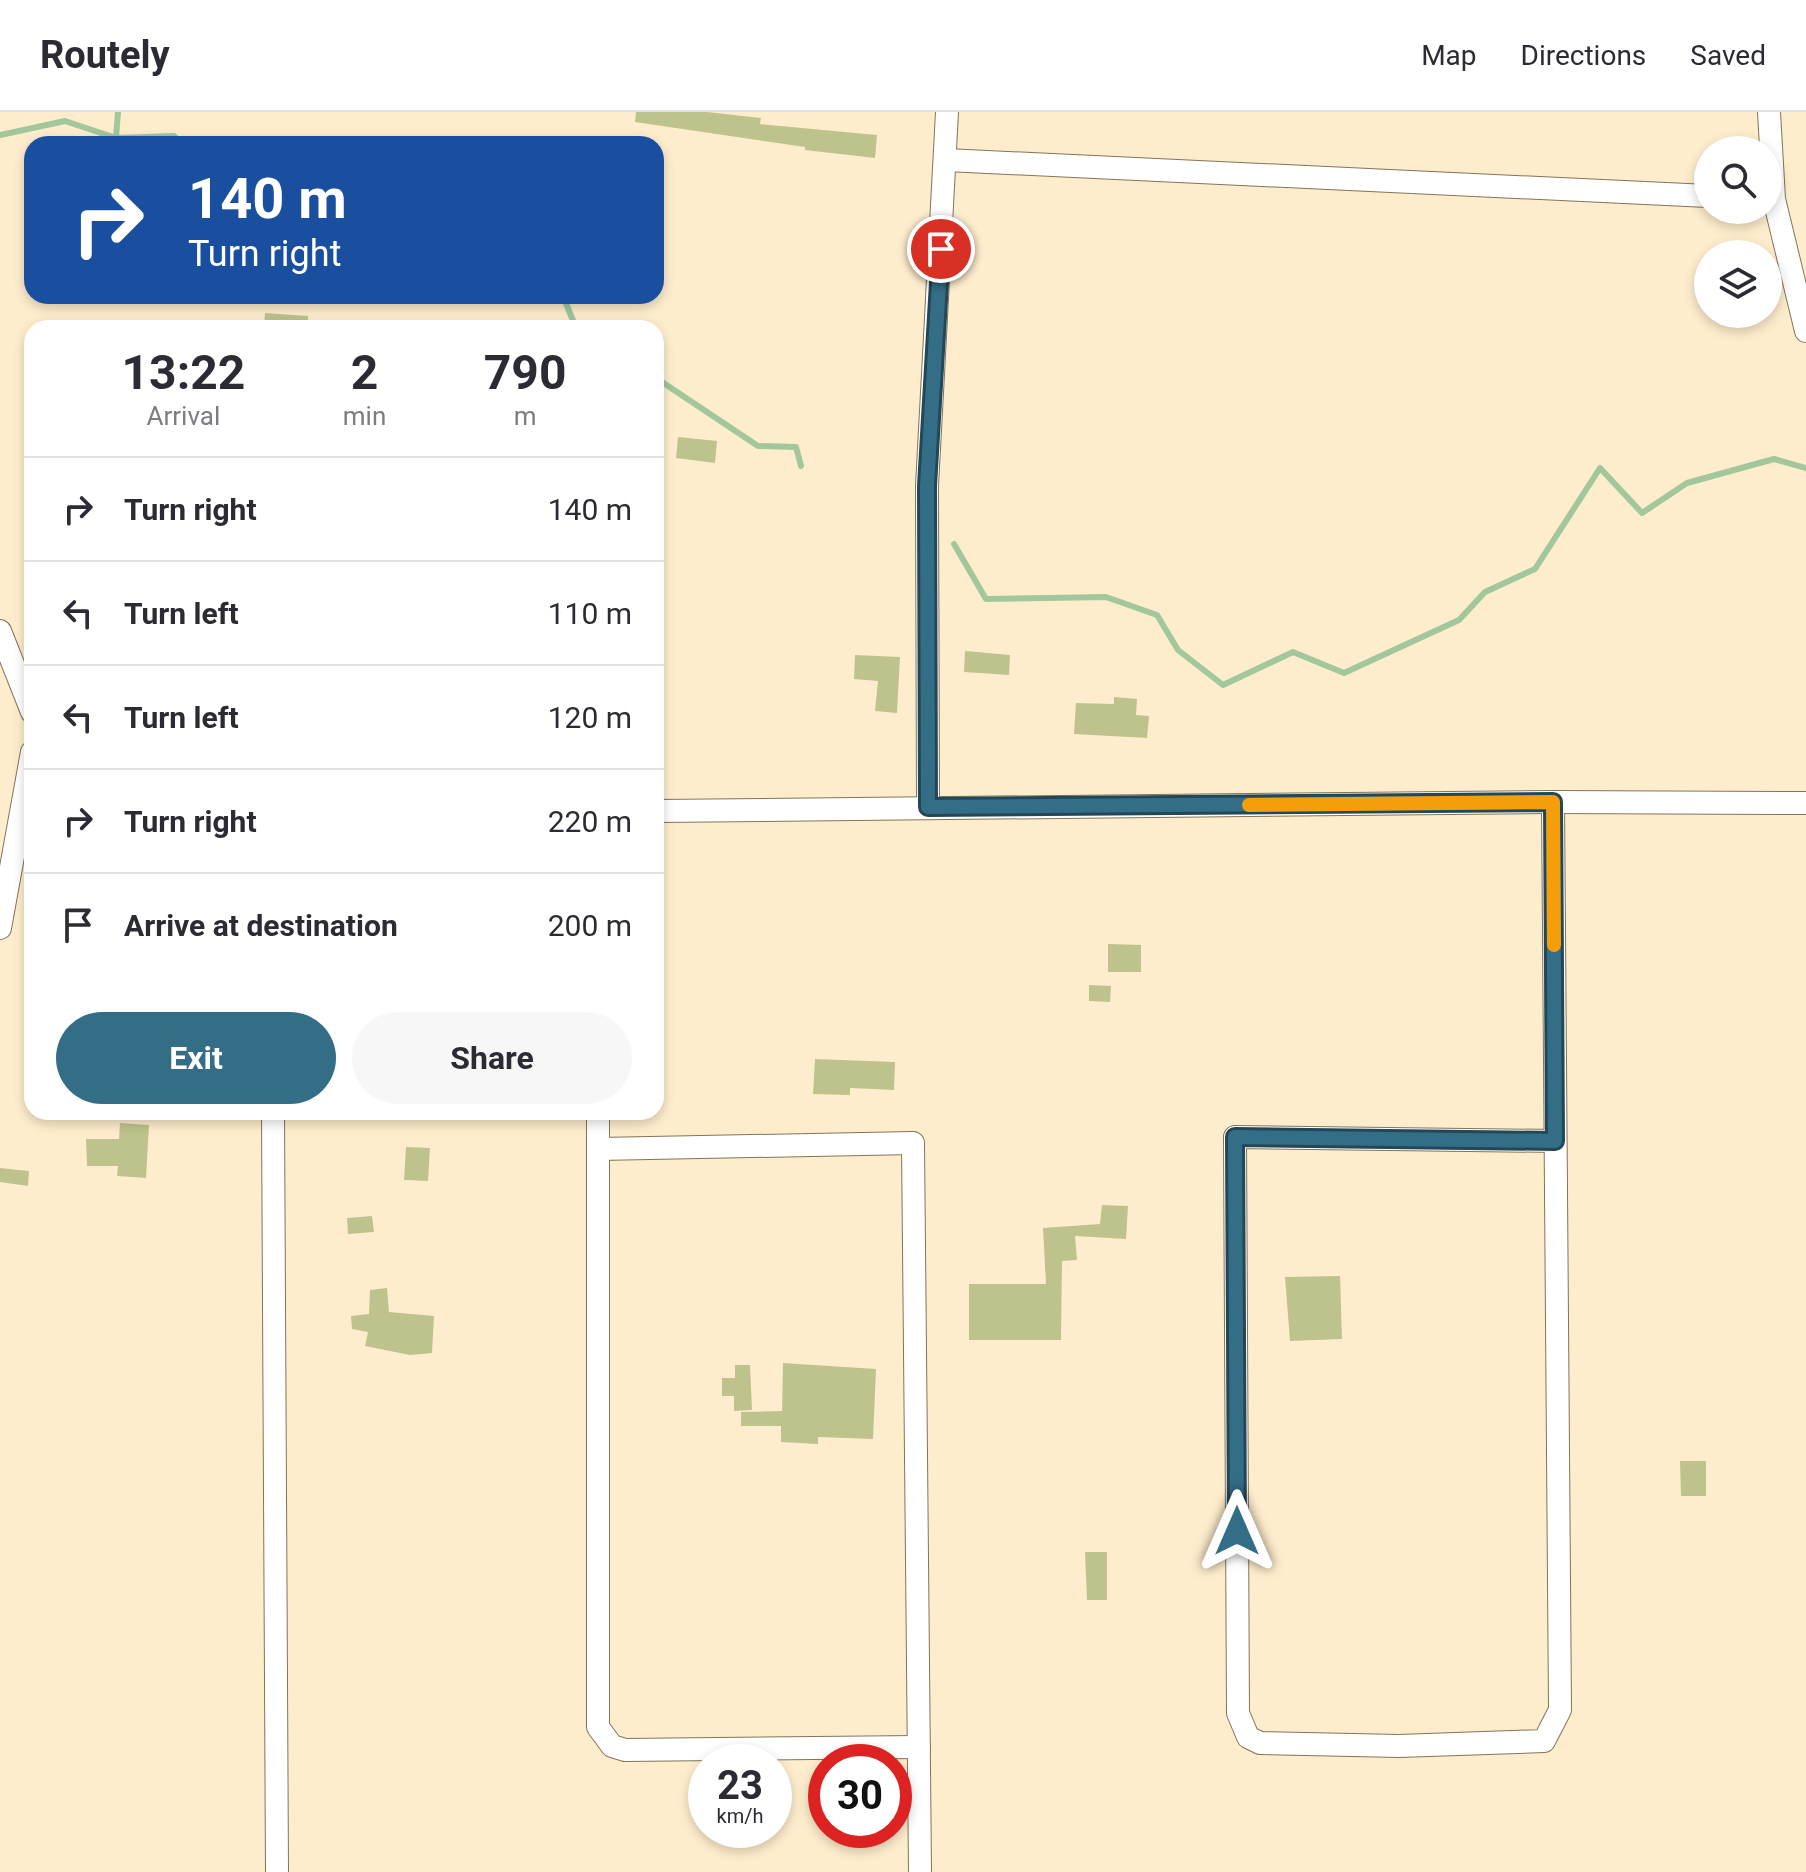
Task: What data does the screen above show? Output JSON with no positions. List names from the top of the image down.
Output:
{
  "page": {
    "header": "Routely",
    "nav": ["Map", "Directions", "Saved"],
    "turn": ["140 m", "Turn right"],
    "eta": [
      "13:22",
      "Arrival",
      "2",
      "min",
      "790",
      "m"
    ],
    "list": [
      {
        "name": "Turn right",
        "value": "140 m"
      },
      {
        "name": "Turn left",
        "value": "110 m"
      },
      {
        "name": "Turn left",
        "value": "120 m"
      },
      {
        "name": "Turn right",
        "value": "220 m"
      },
      {
        "name": "Arrive at destination",
        "value": "200 m"
      }
    ],
    "buttons": ["Exit", "Share"],
    "speed": "23 km/h",
    "limit": "30"
  }
}
